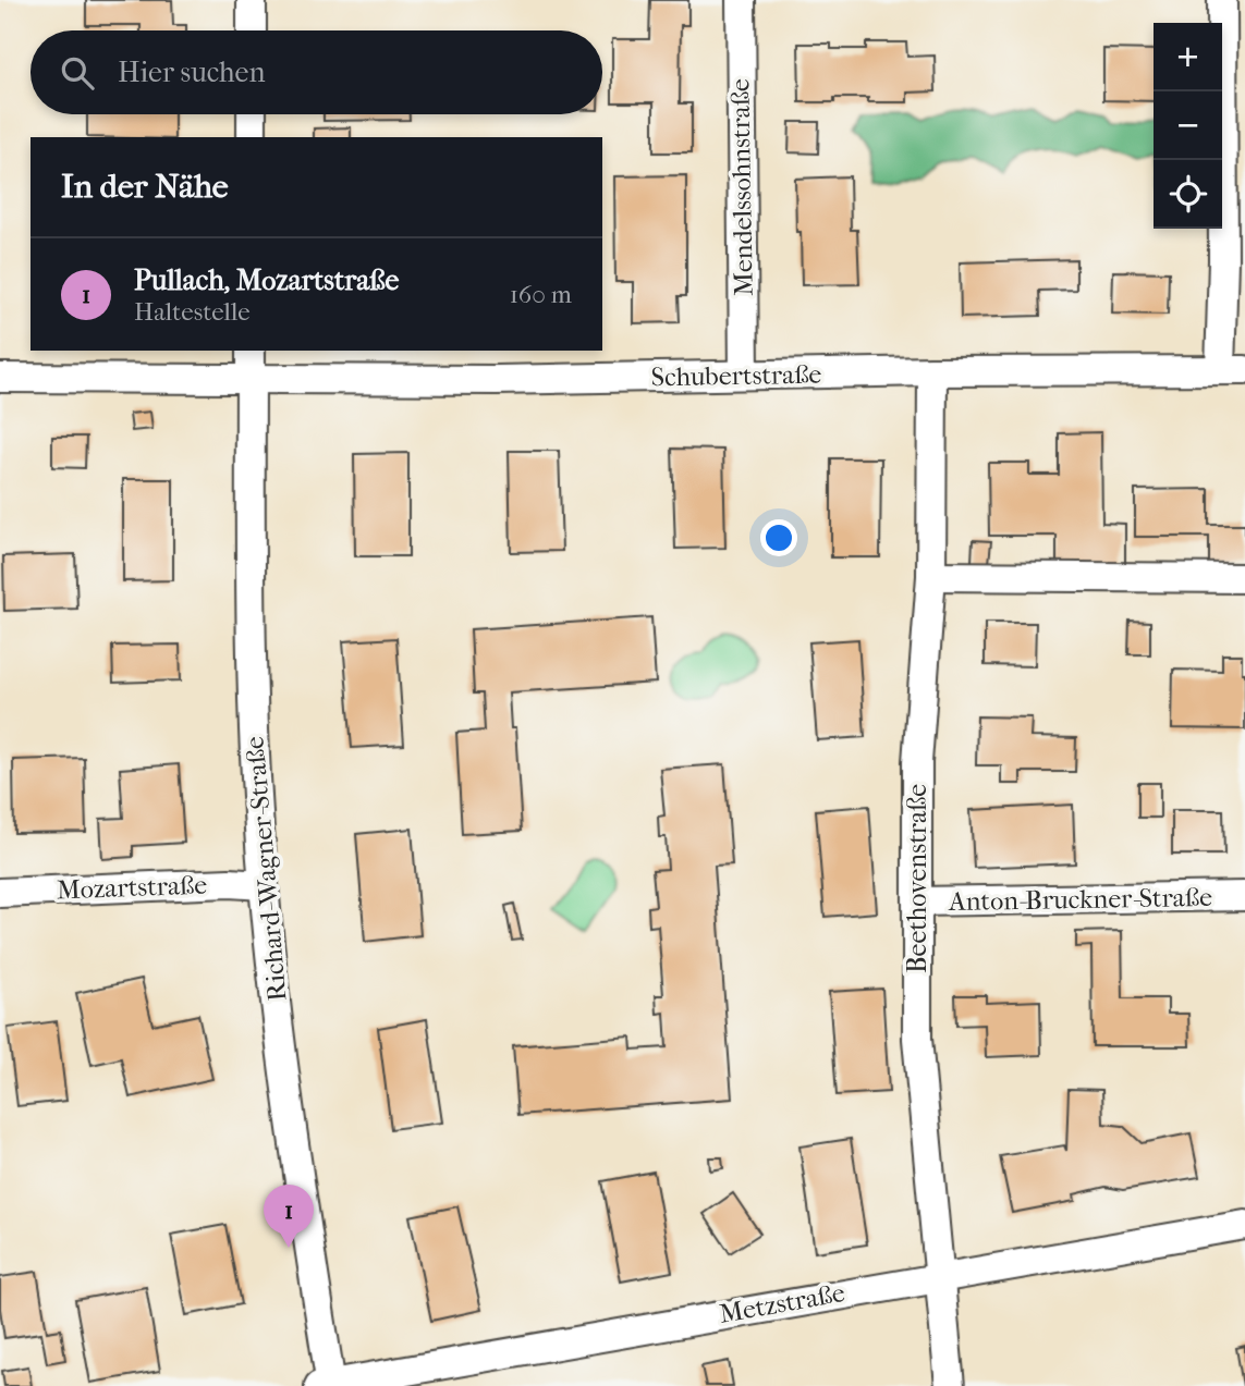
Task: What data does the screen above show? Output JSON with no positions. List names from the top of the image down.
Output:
{
  "streets": {
    "street": [
      "Mendelssohnstraße",
      "Schubertstraße",
      "Richard-Wagner-Straße",
      "Beethovenstraße",
      "Mozartstraße",
      "Anton-Bruckner-Straße",
      "Metzstraße"
    ]
  },
  "crossings": [
    ["Mendelssohnstraße", "Schubertstraße"],
    ["Schubertstraße", "Richard-Wagner-Straße"],
    ["Schubertstraße", "Beethovenstraße"],
    ["Richard-Wagner-Straße", "Mozartstraße"],
    ["Richard-Wagner-Straße", "Metzstraße"],
    ["Beethovenstraße", "Anton-Bruckner-Straße"],
    ["Beethovenstraße", "Metzstraße"]
  ],
  "page": {
    "map_buttons": ["+", "−"],
    "search": "Hier suchen",
    "heading": "In der Nähe",
    "list": [
      {
        "mark": "1",
        "name": "Pullach, Mozartstraße",
        "note": "Haltestelle",
        "value": "160 m"
      }
    ],
    "pins": "1"
  }
}
